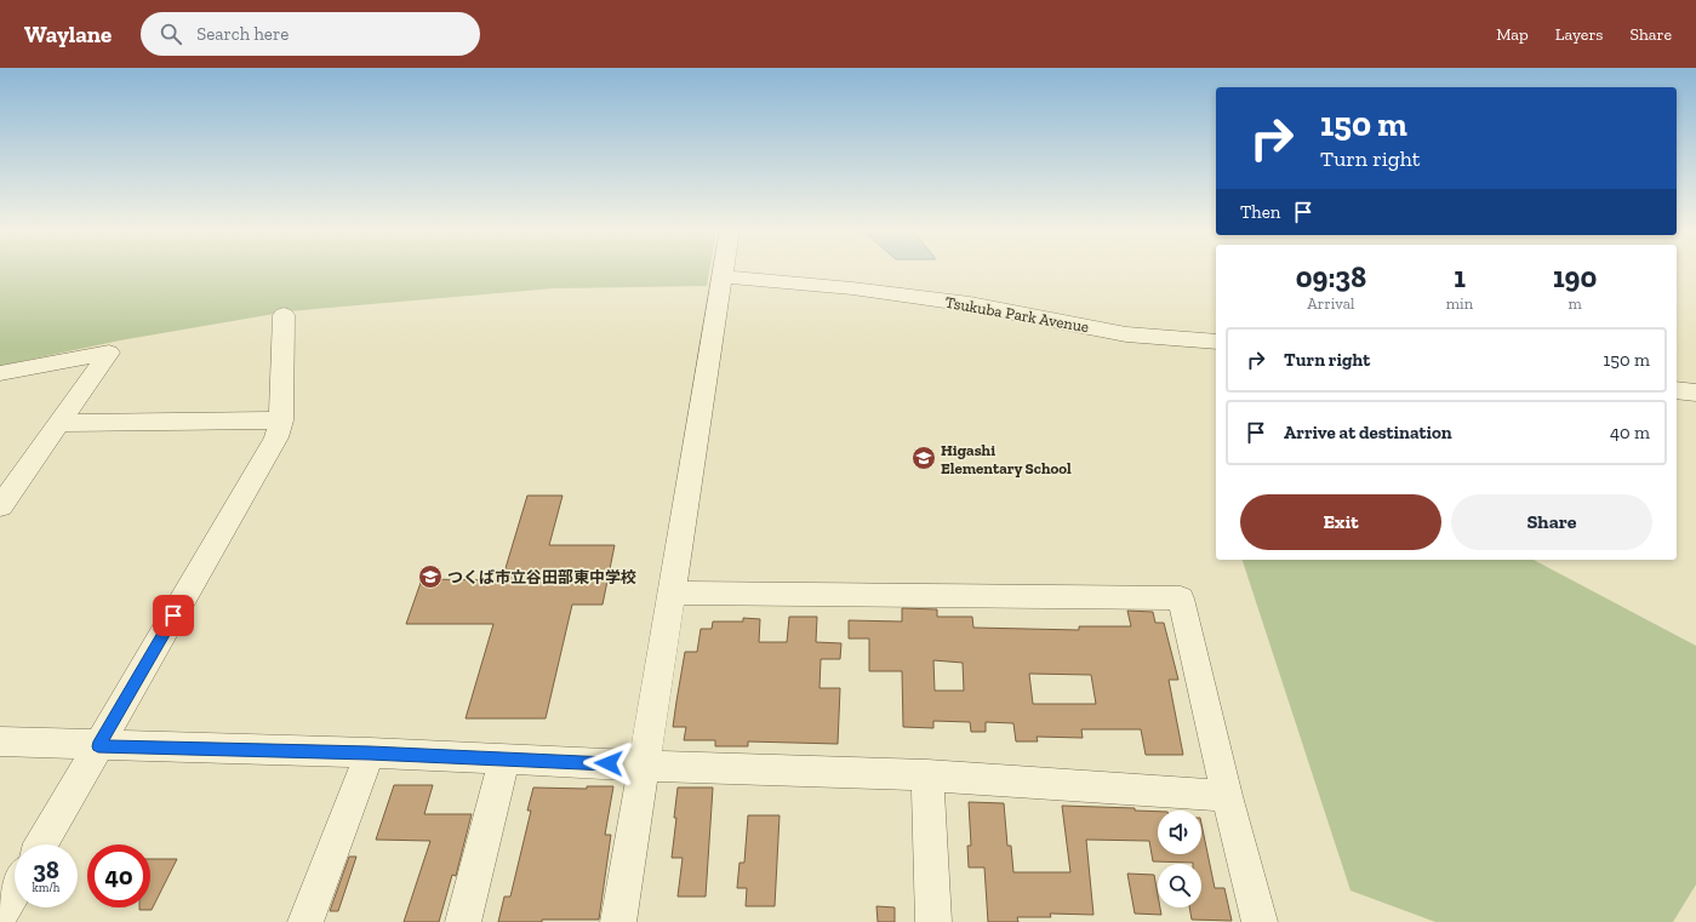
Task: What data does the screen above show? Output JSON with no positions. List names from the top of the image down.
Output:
{
  "streets": {
    "street": ["Tsukuba Park Avenue"]
  },
  "places": {
    "school or university": ["Higashi Elementary School", "つくば市立谷田部東中学校"]
  },
  "page": {
    "header": "Waylane",
    "search": "Search here",
    "nav": ["Map", "Layers", "Share"],
    "turn": ["150 m", "Turn right"],
    "then": "Then",
    "eta": [
      "09:38",
      "Arrival",
      "1",
      "min",
      "190",
      "m"
    ],
    "list": [
      {
        "name": "Turn right",
        "value": "150 m"
      },
      {
        "name": "Arrive at destination",
        "value": "40 m"
      }
    ],
    "buttons": ["Exit", "Share"],
    "speed": "38 km/h",
    "limit": "40"
  }
}
